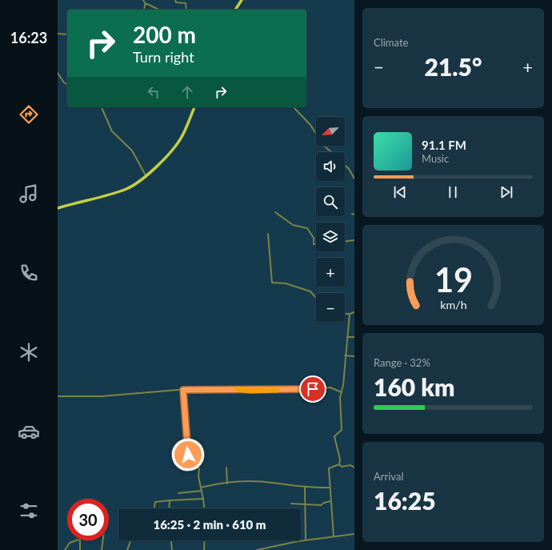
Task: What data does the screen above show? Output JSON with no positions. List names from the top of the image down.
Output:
{
  "north": "bottom left",
  "page": {
    "tabs": "16:23",
    "tile": [
      "Climate",
      ["Range · 32%", "160 km"],
      ["Arrival", "16:25"]
    ],
    "turn": ["200 m", "Turn right"],
    "heat": ["−", "21.5°", "+"],
    "map_buttons": ["+", "−"],
    "song": ["91.1 FM", "Music"],
    "limit": "30",
    "trip": "16:25 · 2 min · 610 m",
    "gauge": ["19", "km/h"]
  }
}
